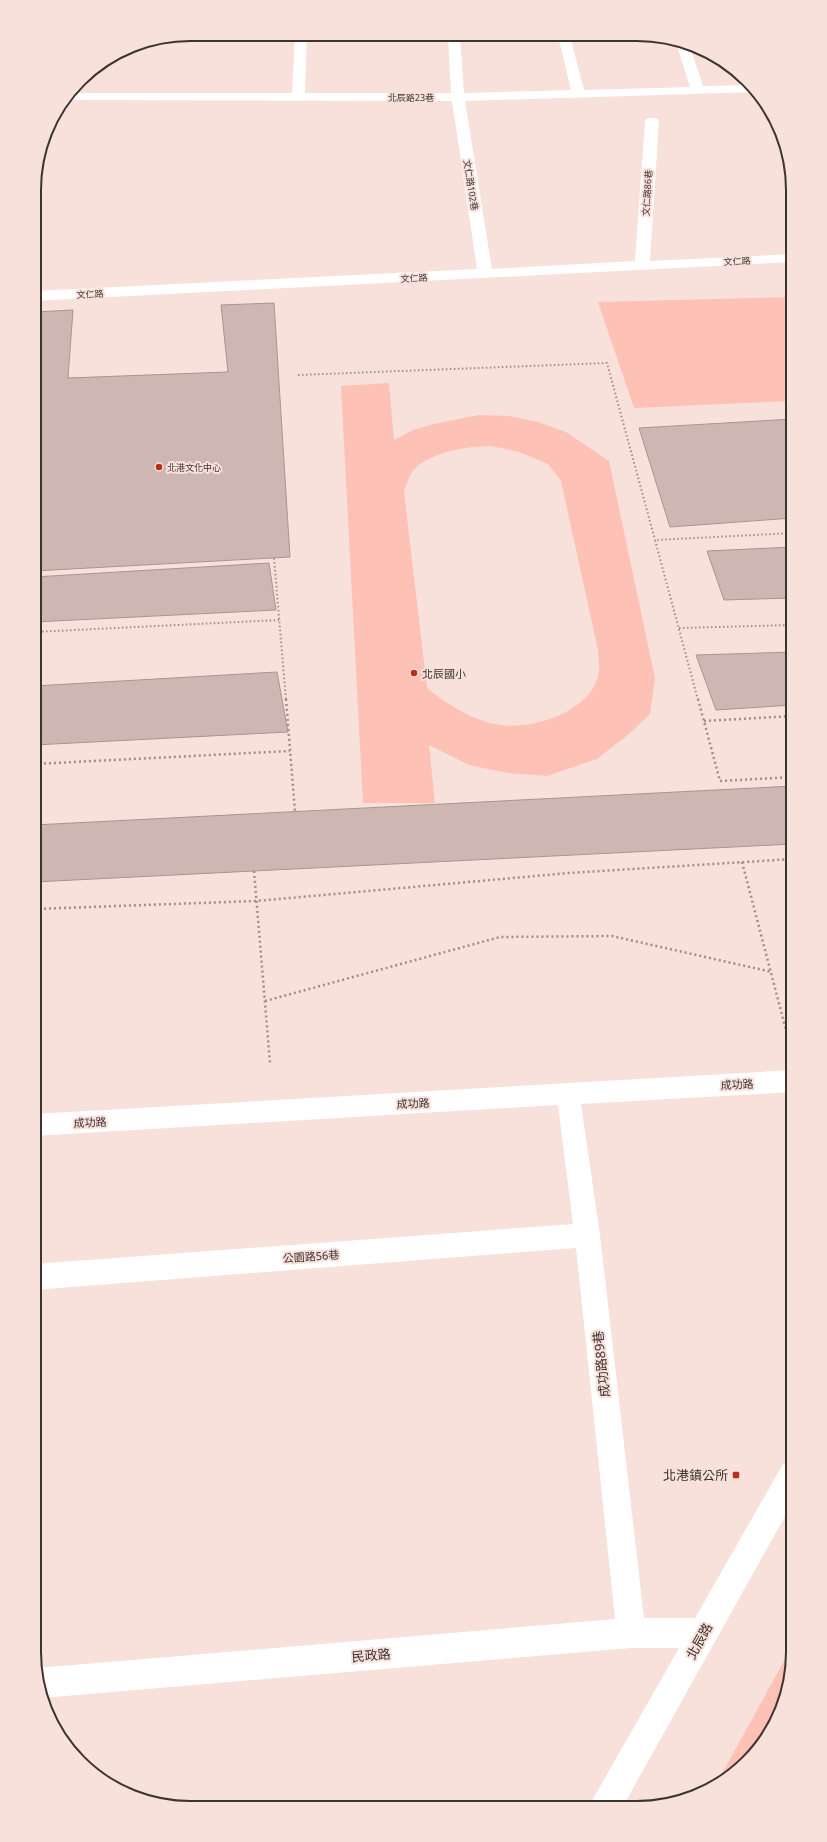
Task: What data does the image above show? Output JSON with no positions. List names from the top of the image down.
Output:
{
  "streets": {
    "street": [
      "北辰路23巷",
      "文仁路102巷",
      "文仁路86巷",
      "文仁路",
      "成功路",
      "公園路56巷",
      "成功路89巷",
      "北辰路",
      "民政路"
    ]
  },
  "crossings": [
    ["北辰路23巷", "文仁路102巷"],
    ["文仁路102巷", "文仁路"],
    ["文仁路86巷", "文仁路"],
    ["成功路", "成功路89巷"],
    ["公園路56巷", "成功路89巷"],
    ["成功路89巷", "民政路"],
    ["北辰路", "民政路"]
  ],
  "places": {
    "other": ["北港文化中心", "北辰國小"],
    "transit": ["北港鎮公所"]
  }
}
